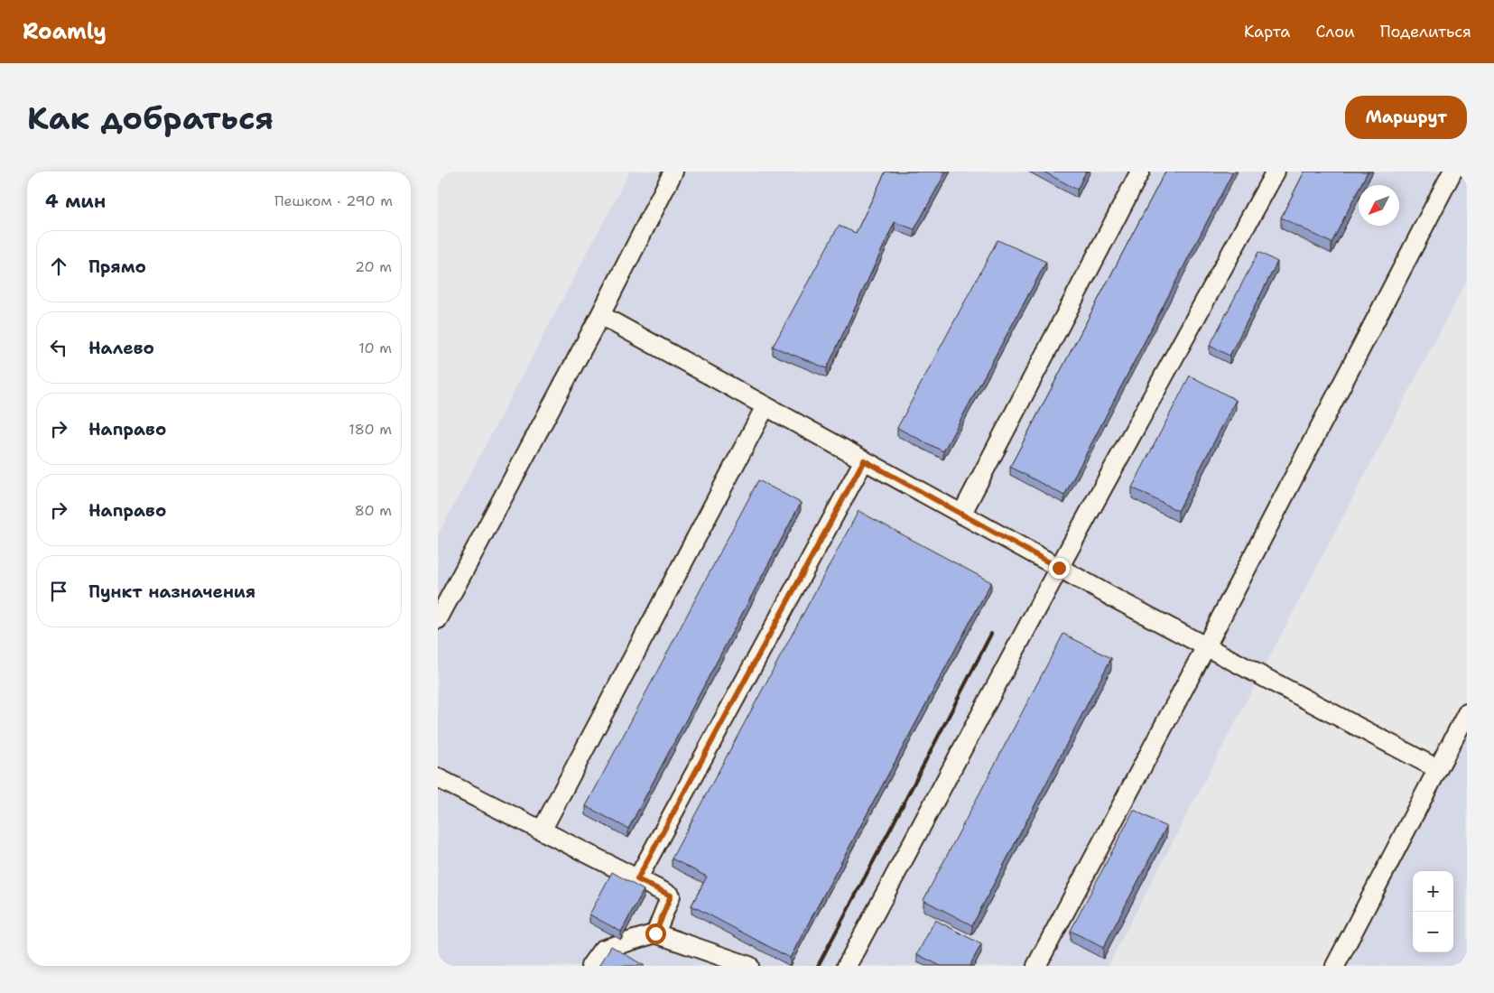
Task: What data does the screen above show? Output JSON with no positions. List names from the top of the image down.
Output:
{
  "north": "bottom left",
  "page": {
    "header": "Roamly",
    "nav": ["Карта", "Слои", "Поделиться"],
    "buttons": "Маршрут",
    "title": "Как добраться",
    "heading": ["4 мин", "Пешком · 290 m"],
    "list": [
      ["Прямо", "20 m"],
      ["Налево", "10 m"],
      ["Направо", "180 m"],
      ["Направо", "80 m"],
      "Пункт назначения"
    ],
    "map_buttons": ["+", "−"]
  }
}
